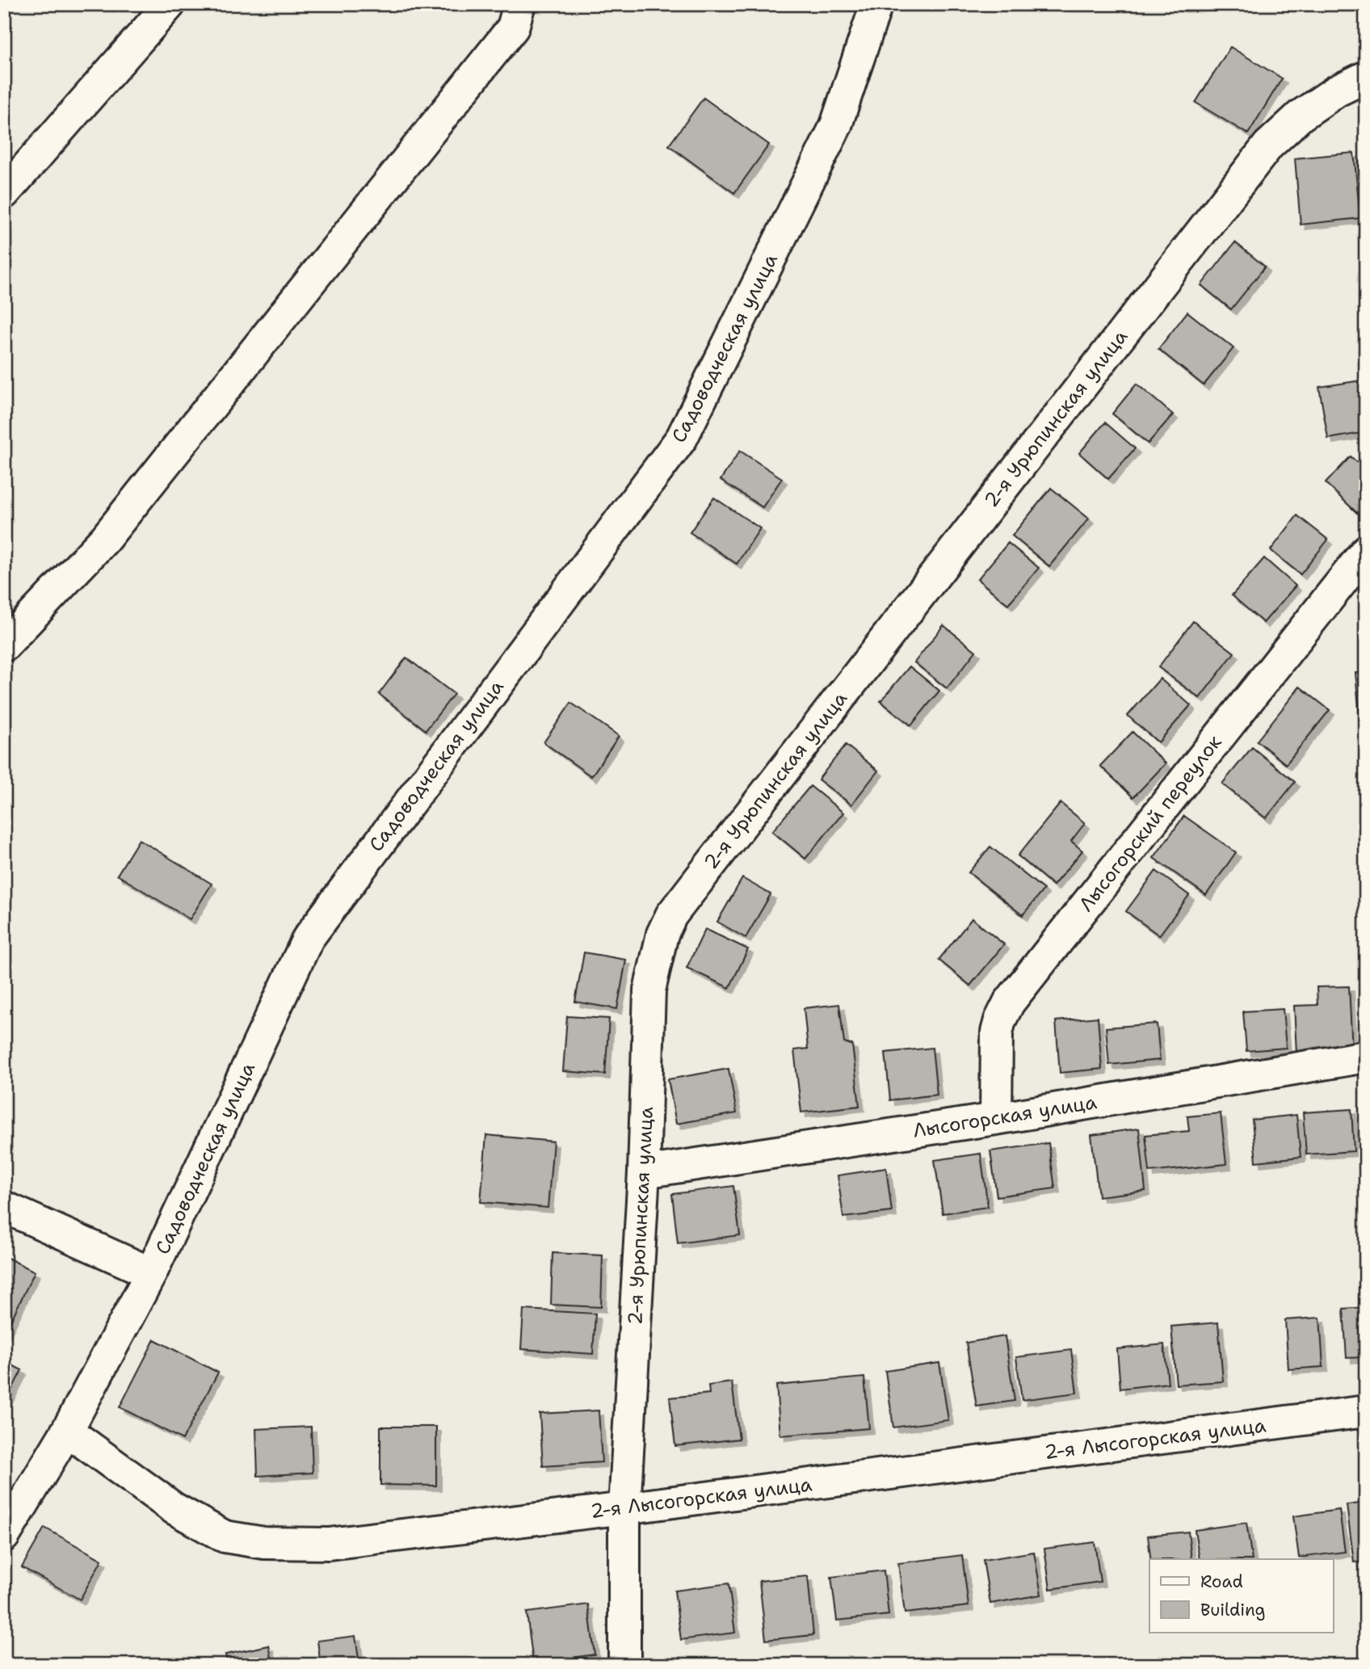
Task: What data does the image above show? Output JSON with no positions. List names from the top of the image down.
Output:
{
  "streets": {
    "street": [
      "Садоводческая улица",
      "2-я Урюпинская улица",
      "Лысогорский переулок",
      "Лысогорская улица",
      "2-я Лысогорская улица"
    ]
  },
  "crossings": [
    ["Садоводческая улица", "2-я Лысогорская улица"],
    ["2-я Урюпинская улица", "Лысогорская улица"],
    ["2-я Урюпинская улица", "2-я Лысогорская улица"],
    ["Лысогорский переулок", "Лысогорская улица"]
  ],
  "legend": ["Road", "Building"]
}
